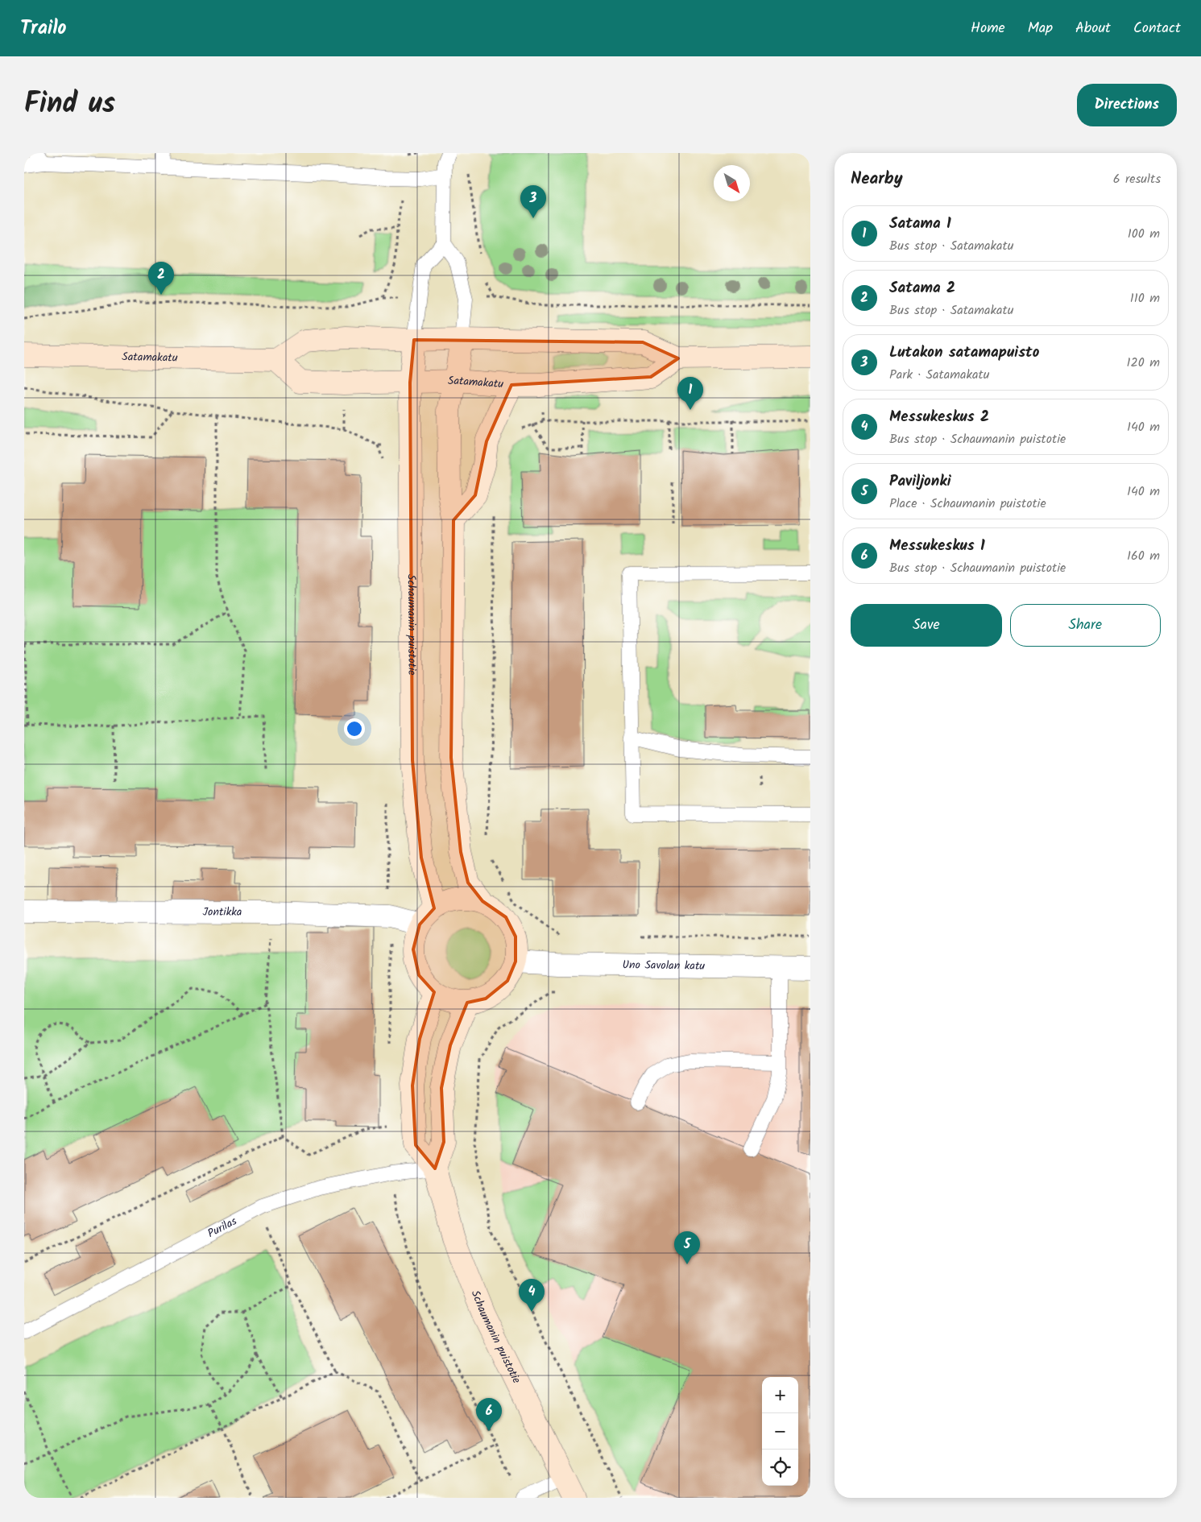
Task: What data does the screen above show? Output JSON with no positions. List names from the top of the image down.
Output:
{
  "streets": {
    "street": [
      "Satamakatu",
      "Schaumanin puistotie",
      "Jontikka",
      "Uno Savolan katu"
    ],
    "lane": ["Purilas"]
  },
  "crossings": [
    ["Satamakatu", "Schaumanin puistotie"],
    ["Schaumanin puistotie", "Jontikka"],
    ["Schaumanin puistotie", "Uno Savolan katu"],
    ["Schaumanin puistotie", "Purilas"],
    ["Jontikka", "Uno Savolan katu"]
  ],
  "north": "bottom right",
  "page": {
    "header": "Trailo",
    "nav": [
      "Home",
      "Map",
      "About",
      "Contact"
    ],
    "title": "Find us",
    "buttons": [
      "Directions",
      ["Save", "Share"]
    ],
    "heading": ["Nearby", "6 results"],
    "pins": [
      "3",
      "2",
      "1",
      "5",
      "4",
      "6"
    ],
    "list": [
      {
        "mark": "1",
        "name": "Satama 1",
        "note": "Bus stop · Satamakatu",
        "value": "100 m"
      },
      {
        "mark": "2",
        "name": "Satama 2",
        "note": "Bus stop · Satamakatu",
        "value": "110 m"
      },
      {
        "mark": "3",
        "name": "Lutakon satamapuisto",
        "note": "Park · Satamakatu",
        "value": "120 m"
      },
      {
        "mark": "4",
        "name": "Messukeskus 2",
        "note": "Bus stop · Schaumanin puistotie",
        "value": "140 m"
      },
      {
        "mark": "5",
        "name": "Paviljonki",
        "note": "Place · Schaumanin puistotie",
        "value": "140 m"
      },
      {
        "mark": "6",
        "name": "Messukeskus 1",
        "note": "Bus stop · Schaumanin puistotie",
        "value": "160 m"
      }
    ],
    "map_buttons": ["+", "−"]
  }
}
